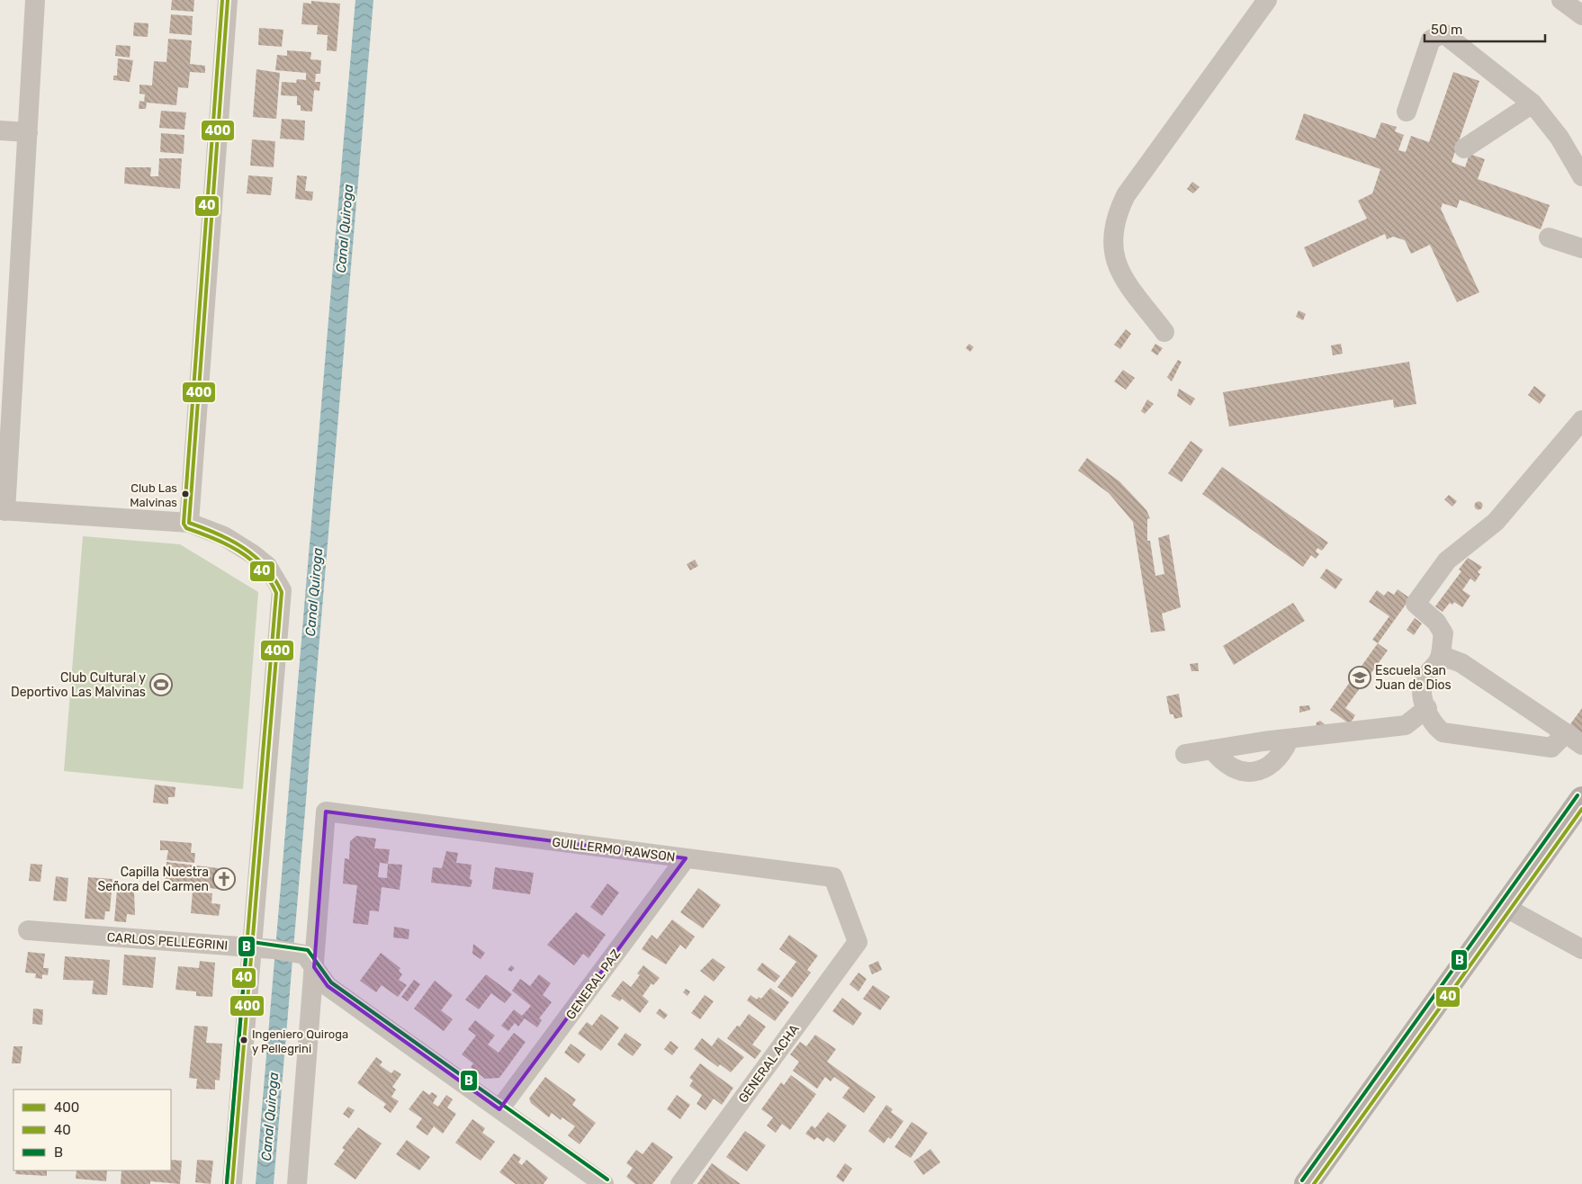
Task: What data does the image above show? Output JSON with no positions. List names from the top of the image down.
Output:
{
  "streets": {
    "street": [
      "GUILLERMO RAWSON",
      "CARLOS PELLEGRINI",
      "GENERAL PAZ",
      "GENERAL ACHA"
    ]
  },
  "crossings": [
    ["GUILLERMO RAWSON", "CARLOS PELLEGRINI"],
    ["GUILLERMO RAWSON", "GENERAL PAZ"],
    ["GUILLERMO RAWSON", "GENERAL ACHA"],
    ["CARLOS PELLEGRINI", "GENERAL PAZ"]
  ],
  "water": ["Canal Quiroga"],
  "places": {
    "other": ["Club Las Malvinas", "Ingeniero Quiroga y Pellegrini"],
    "school or university": ["Escuela San Juan de Dios"],
    "sports": ["Club Cultural y Deportivo Las Malvinas"],
    "church": ["Capilla Nuestra Señora del Carmen"]
  },
  "lines": ["transit line 400", "transit line 40", "transit line B"],
  "legend": ["400", "40", "B"],
  "scale_bar": "50 m"
}
